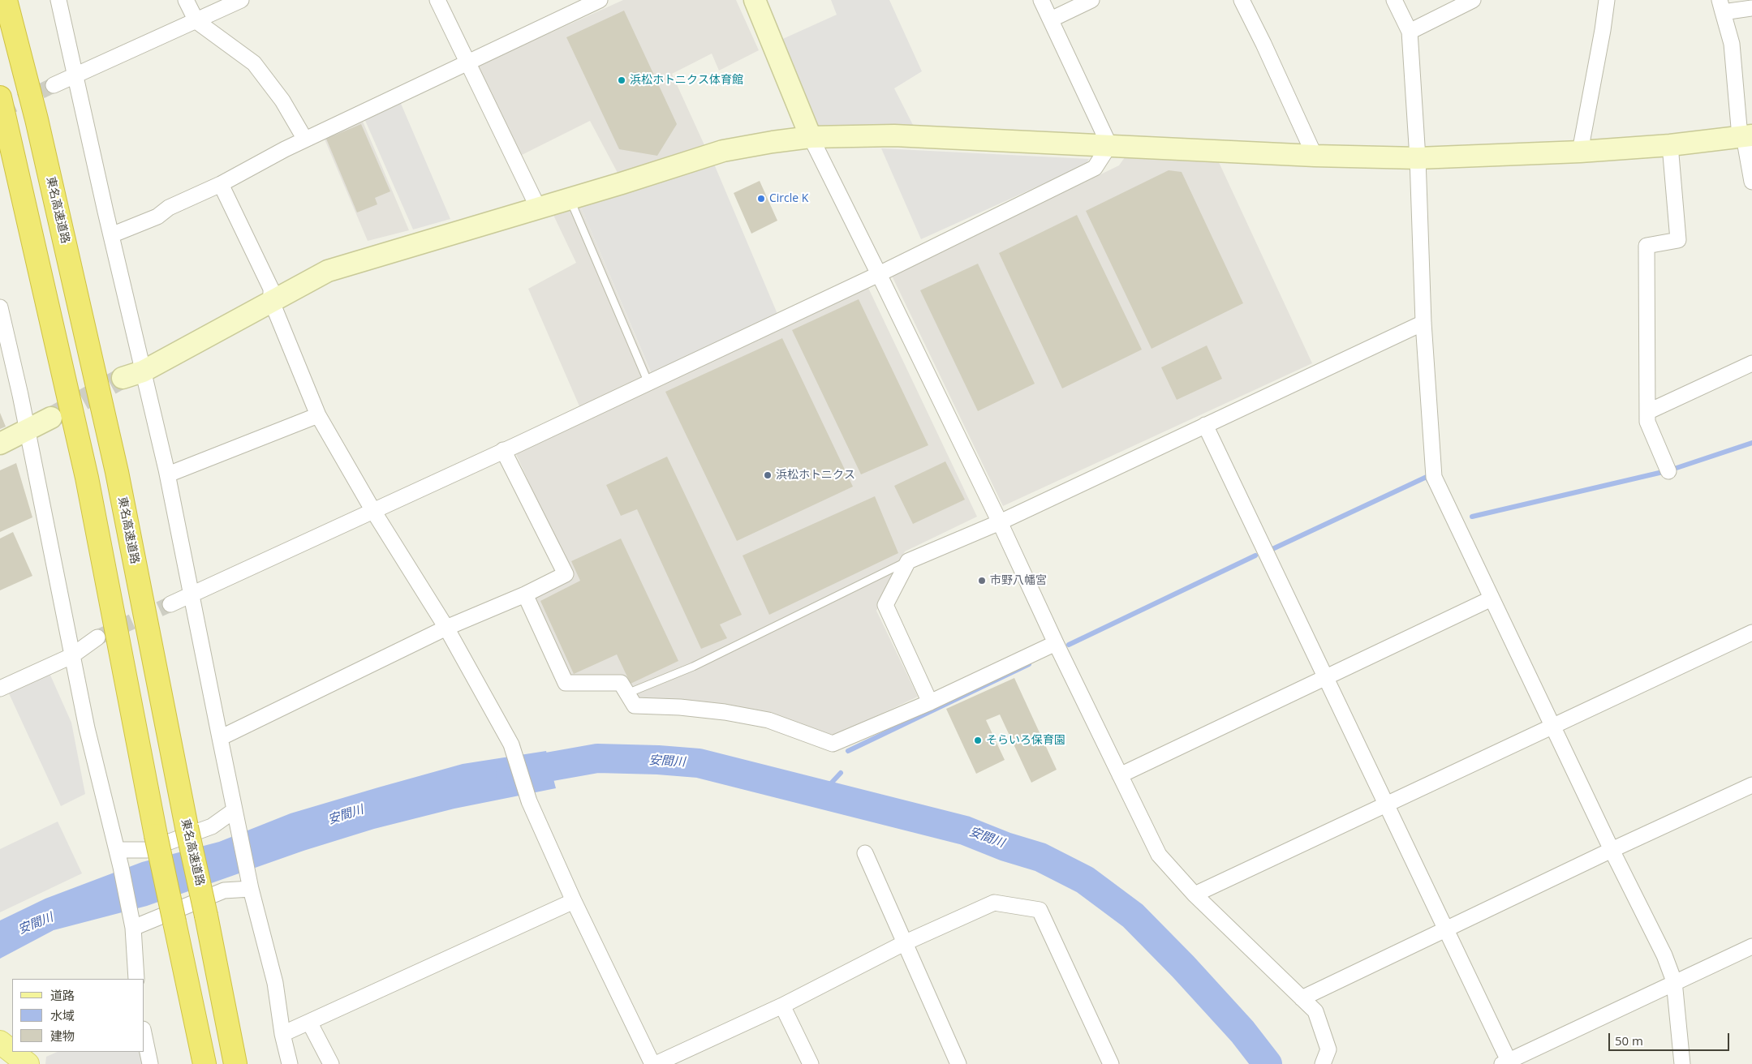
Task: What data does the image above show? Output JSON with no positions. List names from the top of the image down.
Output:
{
  "streets": {
    "highway": ["東名高速道路"]
  },
  "water": ["安間川"],
  "places": [
    "浜松ホトニクス体育館",
    "Circle K",
    "浜松ホトニクス",
    "市野八幡宮",
    "そらいろ保育園"
  ],
  "legend": ["道路", "水域", "建物"],
  "scale_bar": "50 m"
}
